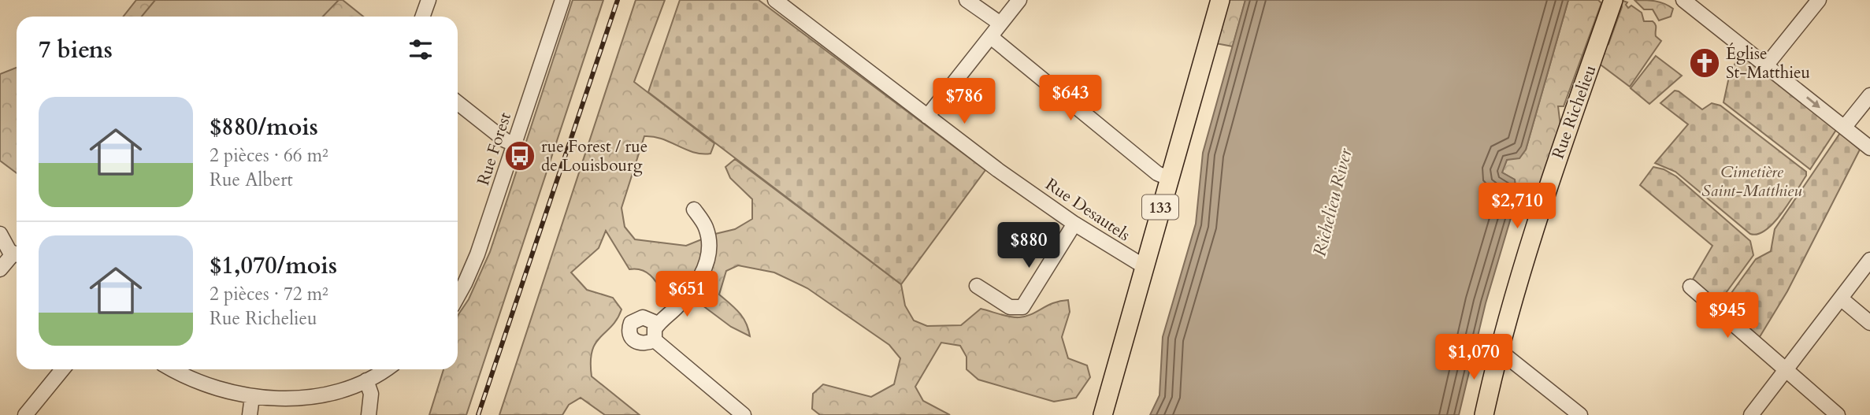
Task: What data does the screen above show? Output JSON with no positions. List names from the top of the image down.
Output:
{
  "streets": {
    "main road": ["Rue Richelieu", "133"],
    "street": ["Rue Forest", "Rue Desautels"]
  },
  "crossings": [
    ["133", "Rue Desautels"]
  ],
  "water": ["Richelieu River"],
  "parks": ["Cimetière Saint-Matthieu"],
  "places": {
    "church": ["Église St-Matthieu"],
    "bus stop": ["rue Forest / rue de Louisbourg"]
  },
  "page": {
    "heading": "7 biens",
    "price": [
      "$643",
      "$786",
      "$2,710",
      "$880",
      "$651",
      "$945",
      "$1,070"
    ],
    "list": [
      {
        "name": "$880/mois",
        "note": "2 pièces · 66 m² · Rue Albert"
      },
      {
        "name": "$1,070/mois",
        "note": "2 pièces · 72 m² · Rue Richelieu"
      }
    ]
  }
}
